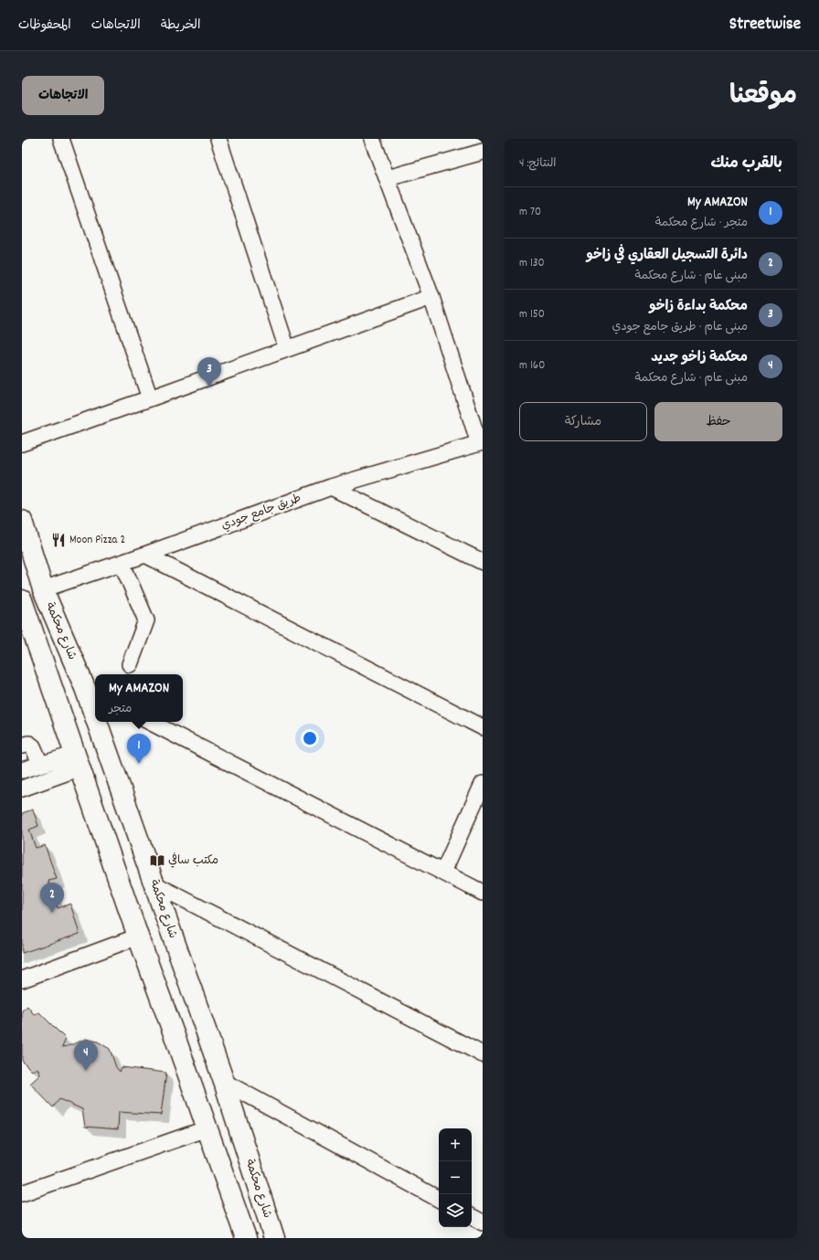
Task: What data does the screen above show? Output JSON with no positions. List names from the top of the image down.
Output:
{
  "streets": {
    "main road": ["شارع محكمة"],
    "street": ["طريق جامع جودي"]
  },
  "crossings": [
    ["طريق جامع جودي", "شارع محكمة"]
  ],
  "places": {
    "restaurant": ["Moon Pizza 2"],
    "library": ["مكتب سافي"]
  },
  "page": {
    "header": "Streetwise",
    "nav": ["الخريطة", "الاتجاهات", "المحفوظات"],
    "title": "موقعنا",
    "buttons": [
      "الاتجاهات",
      ["حفظ", "مشاركة"]
    ],
    "heading": ["بالقرب منك", "النتائج: 4"],
    "list": [
      {
        "mark": "1",
        "name": "My AMAZON",
        "note": "متجر · شارع محكمة",
        "value": "70 m"
      },
      {
        "mark": "2",
        "name": "دائرة التسجيل العقاري في زاخو",
        "note": "مبنى عام · شارع محكمة",
        "value": "130 m"
      },
      {
        "mark": "3",
        "name": "محكمة بداءة زاخو",
        "note": "مبنى عام · طريق جامع جودي",
        "value": "150 m"
      },
      {
        "mark": "4",
        "name": "محكمة زاخو جديد",
        "note": "مبنى عام · شارع محكمة",
        "value": "160 m"
      }
    ],
    "pins": [
      "3",
      "1",
      "2",
      "4"
    ],
    "popup": ["My AMAZON", "متجر"],
    "map_buttons": ["+", "−"]
  }
}
